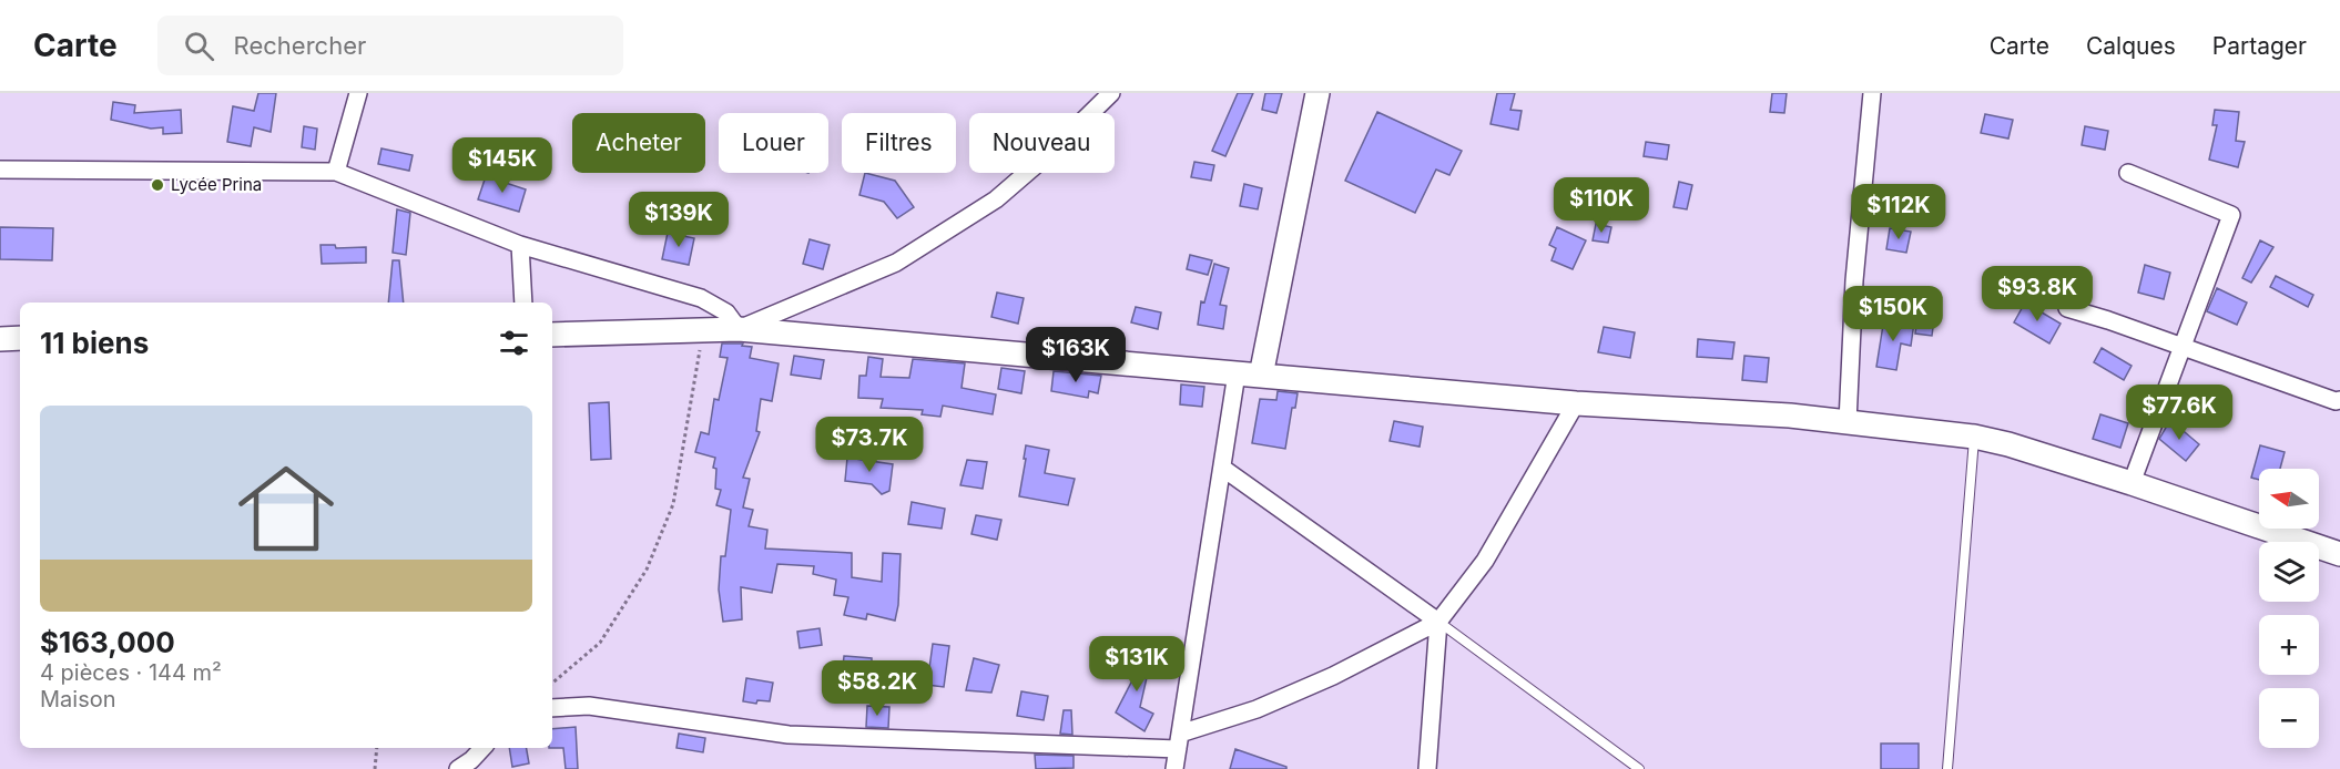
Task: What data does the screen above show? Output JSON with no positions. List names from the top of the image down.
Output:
{
  "places": ["Lycée Prina"],
  "north": "left",
  "page": {
    "header": "Carte",
    "search": "Rechercher",
    "nav": ["Carte", "Calques", "Partager"],
    "chip": [
      "Acheter",
      "Louer",
      "Filtres",
      "Nouveau"
    ],
    "price": [
      "$145K",
      "$110K",
      "$112K",
      "$139K",
      "$93.8K",
      "$150K",
      "$163K",
      "$77.6K",
      "$73.7K",
      "$131K",
      "$58.2K"
    ],
    "heading": "11 biens",
    "list": [
      {
        "name": "$163,000",
        "note": "4 pièces · 144 m² · Maison"
      }
    ],
    "map_buttons": ["+", "−"]
  }
}
